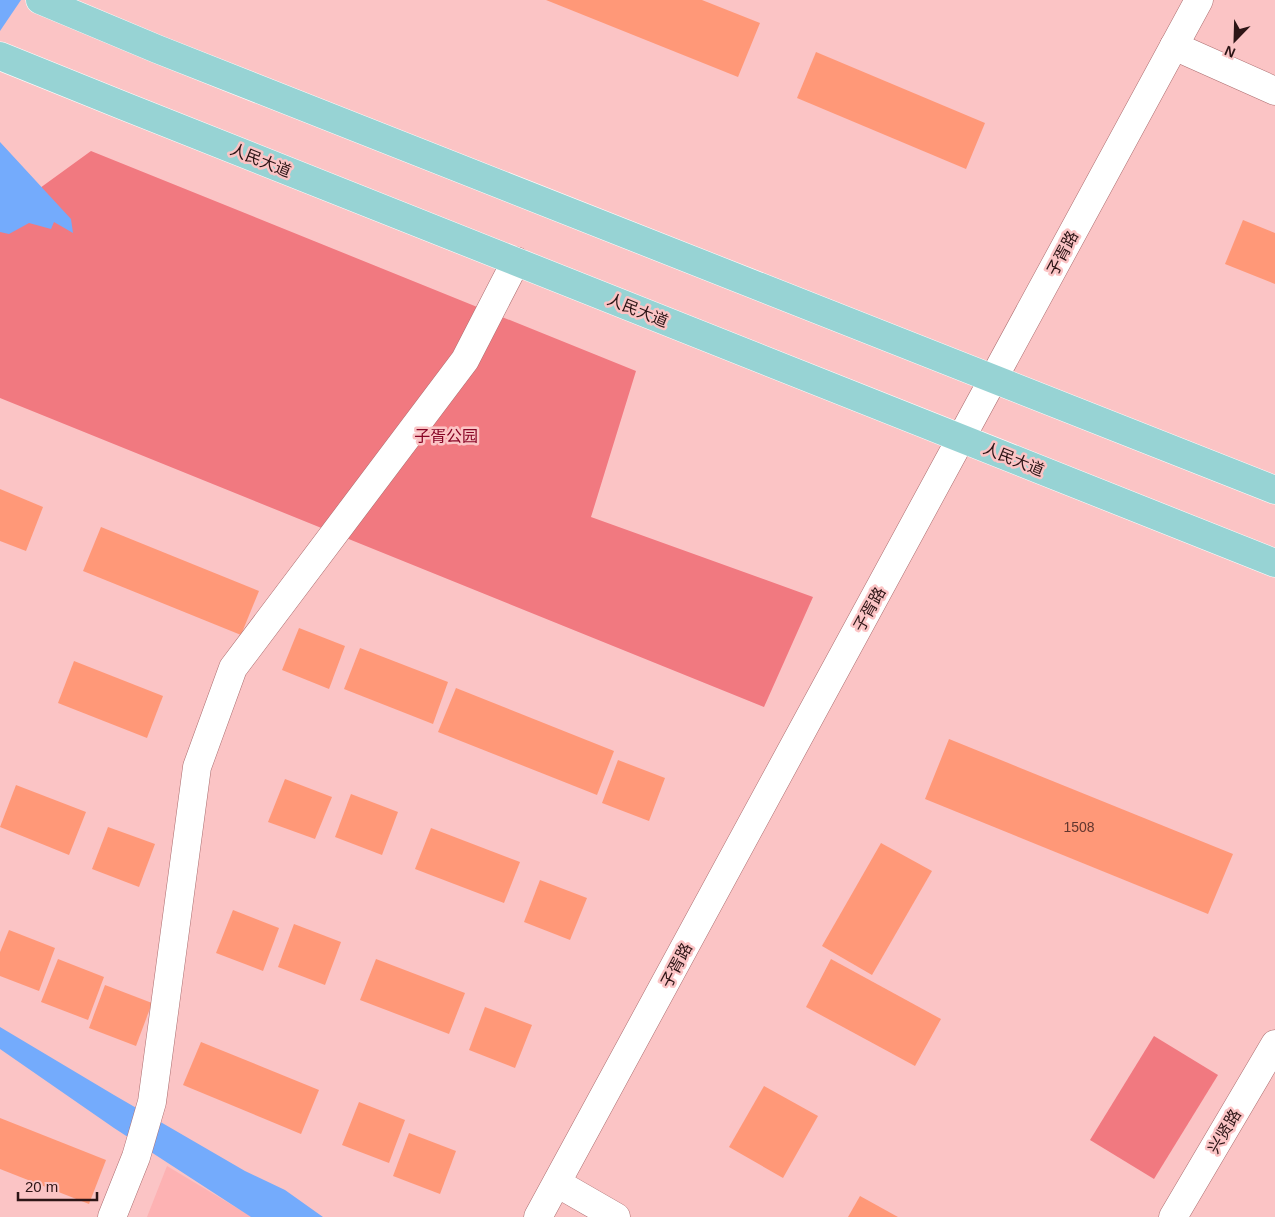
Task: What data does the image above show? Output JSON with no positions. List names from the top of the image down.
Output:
{
  "streets": {
    "main road": ["人民大道"],
    "street": ["子胥路", "兴贤路"]
  },
  "crossings": [
    ["人民大道", "子胥路"]
  ],
  "parks": ["子胥公园"],
  "house_numbers": ["1508"],
  "scale_bar": "20 m",
  "north": "bottom left"
}
